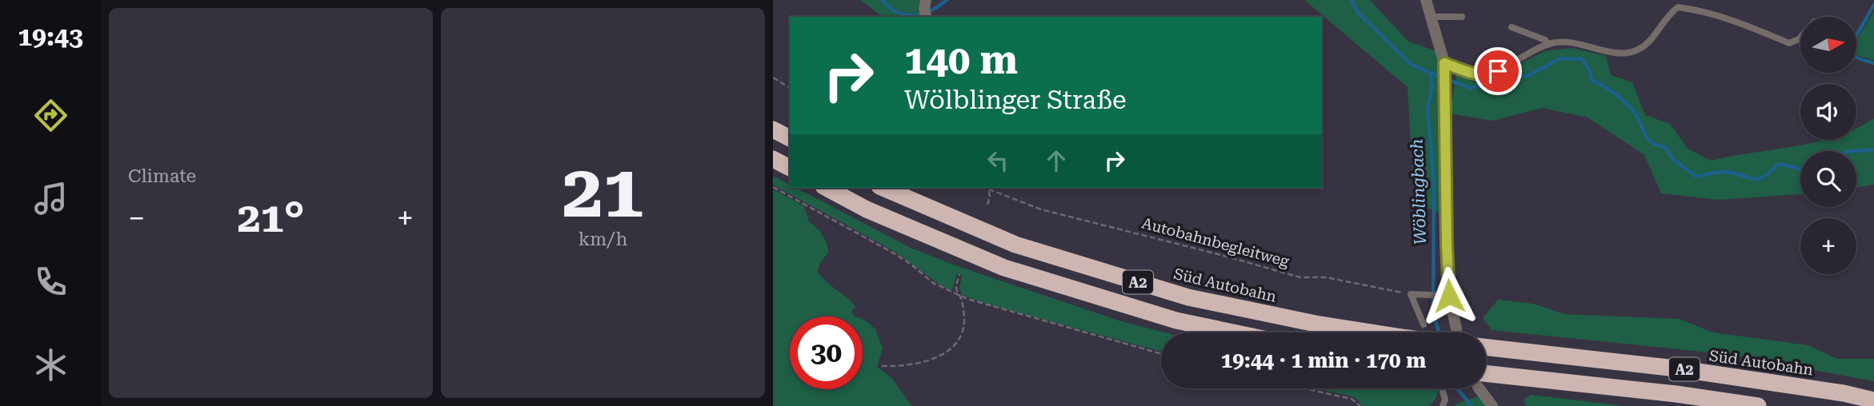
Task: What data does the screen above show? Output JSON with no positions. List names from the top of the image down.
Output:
{
  "streets": {
    "highway": ["A2", "Süd Autobahn"],
    "path": ["Autobahnbegleitweg"]
  },
  "water": ["Wöblingbach"],
  "north": "right",
  "page": {
    "tabs": "19:43",
    "tile": [
      "Climate",
      ["21", "km/h"]
    ],
    "map_buttons": "+",
    "turn": ["140 m", "Wölblinger Straße"],
    "heat": ["−", "21°", "+"],
    "limit": "30",
    "trip": "19:44 · 1 min · 170 m"
  }
}
